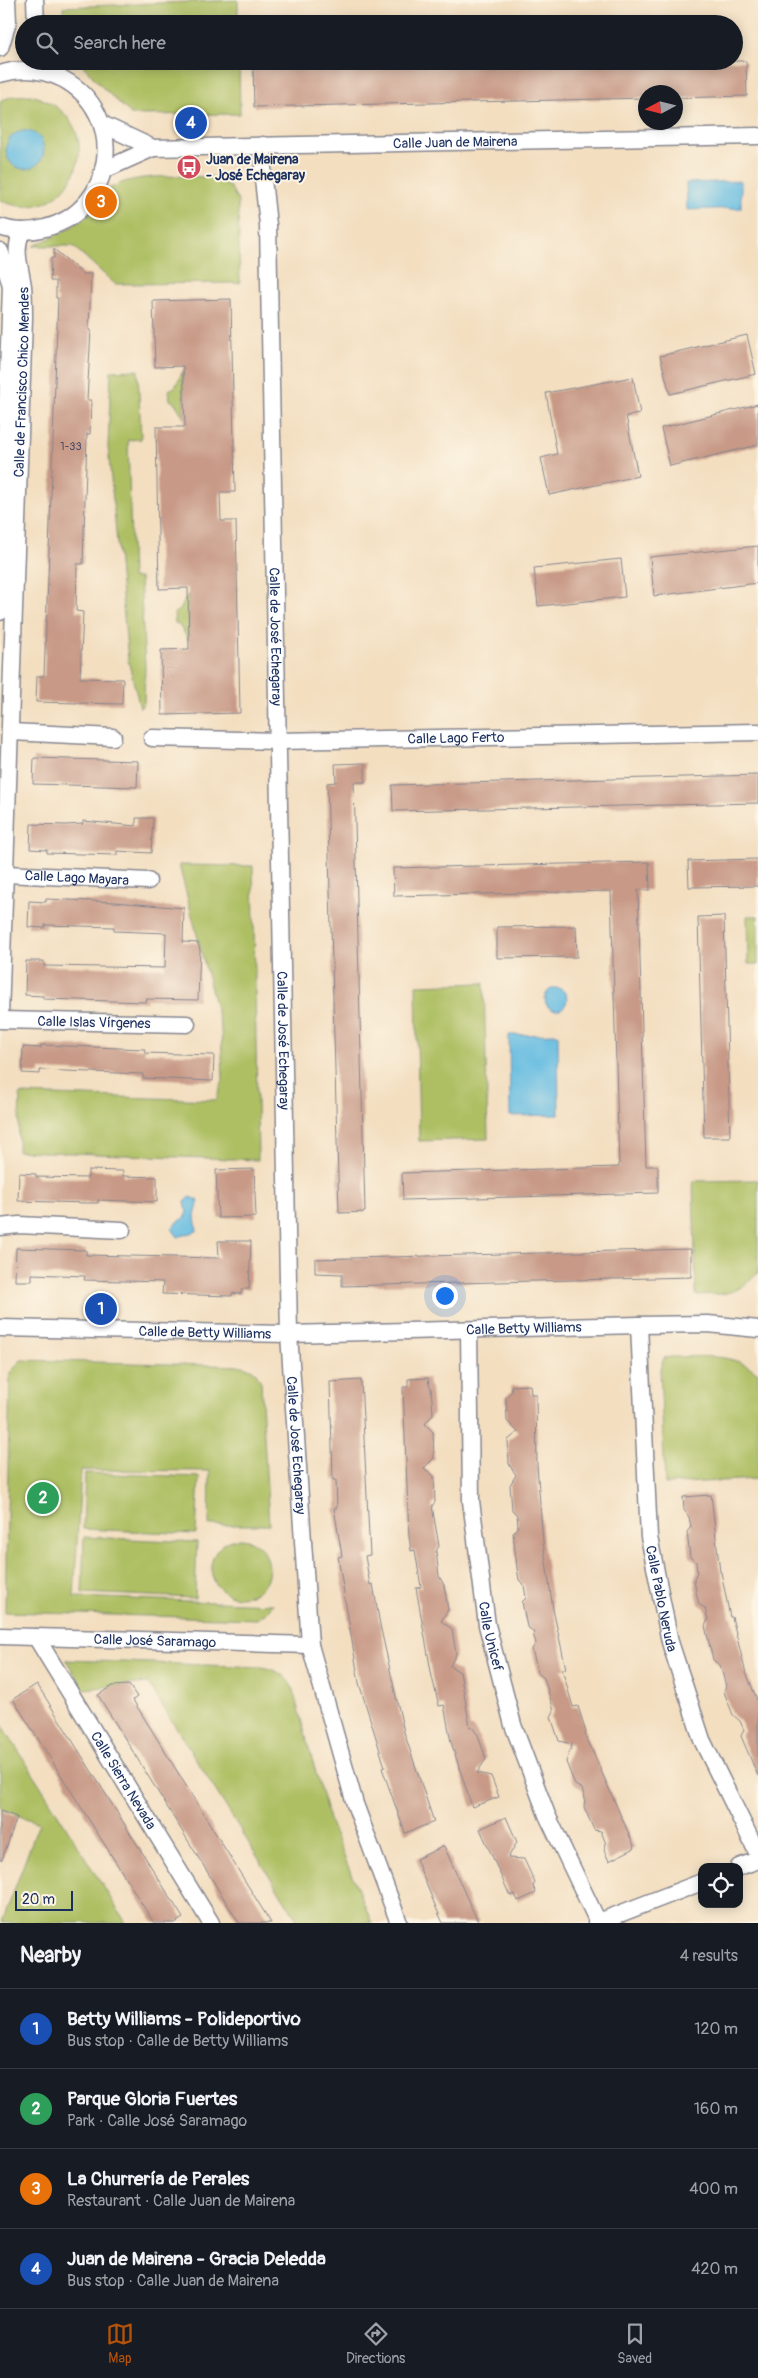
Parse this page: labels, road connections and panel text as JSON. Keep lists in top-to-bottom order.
{
  "streets": {
    "street": [
      "Calle Juan de Mairena",
      "Calle de Francisco Chico Mendes",
      "Calle de José Echegaray",
      "Calle Lago Ferto",
      "Calle Lago Mayara",
      "Calle Islas Vírgenes",
      "Calle Betty Williams",
      "Calle de Betty Williams",
      "Calle Pablo Neruda",
      "Calle Unicef",
      "Calle José Saramago",
      "Calle Sierra Nevada"
    ]
  },
  "crossings": [
    ["Calle Juan de Mairena", "Calle de José Echegaray"],
    ["Calle de Francisco Chico Mendes", "Calle Lago Mayara"],
    ["Calle de Francisco Chico Mendes", "Calle Islas Vírgenes"],
    ["Calle de José Echegaray", "Calle Lago Ferto"],
    ["Calle de José Echegaray", "Calle Betty Williams"],
    ["Calle de José Echegaray", "Calle de Betty Williams"],
    ["Calle de José Echegaray", "Calle José Saramago"],
    ["Calle Betty Williams", "Calle de Betty Williams"],
    ["Calle Betty Williams", "Calle Pablo Neruda"],
    ["Calle Betty Williams", "Calle Unicef"],
    ["Calle José Saramago", "Calle Sierra Nevada"]
  ],
  "places": {
    "bus stop": ["Juan de Mairena - José Echegaray"]
  },
  "house_numbers": ["1-33"],
  "scale_bar": "20 m",
  "north": "left",
  "page": {
    "search": "Search here",
    "pins": [
      "4",
      "3",
      "1",
      "2"
    ],
    "scale": "20 m",
    "heading": ["Nearby", "4 results"],
    "list": [
      {
        "mark": "1",
        "name": "Betty Williams - Polideportivo",
        "note": "Bus stop · Calle de Betty Williams",
        "value": "120 m"
      },
      {
        "mark": "2",
        "name": "Parque Gloria Fuertes",
        "note": "Park · Calle José Saramago",
        "value": "160 m"
      },
      {
        "mark": "3",
        "name": "La Churrería de Perales",
        "note": "Restaurant · Calle Juan de Mairena",
        "value": "400 m"
      },
      {
        "mark": "4",
        "name": "Juan de Mairena - Gracia Deledda",
        "note": "Bus stop · Calle Juan de Mairena",
        "value": "420 m"
      }
    ],
    "nav": ["Map", "Directions", "Saved"]
  }
}
